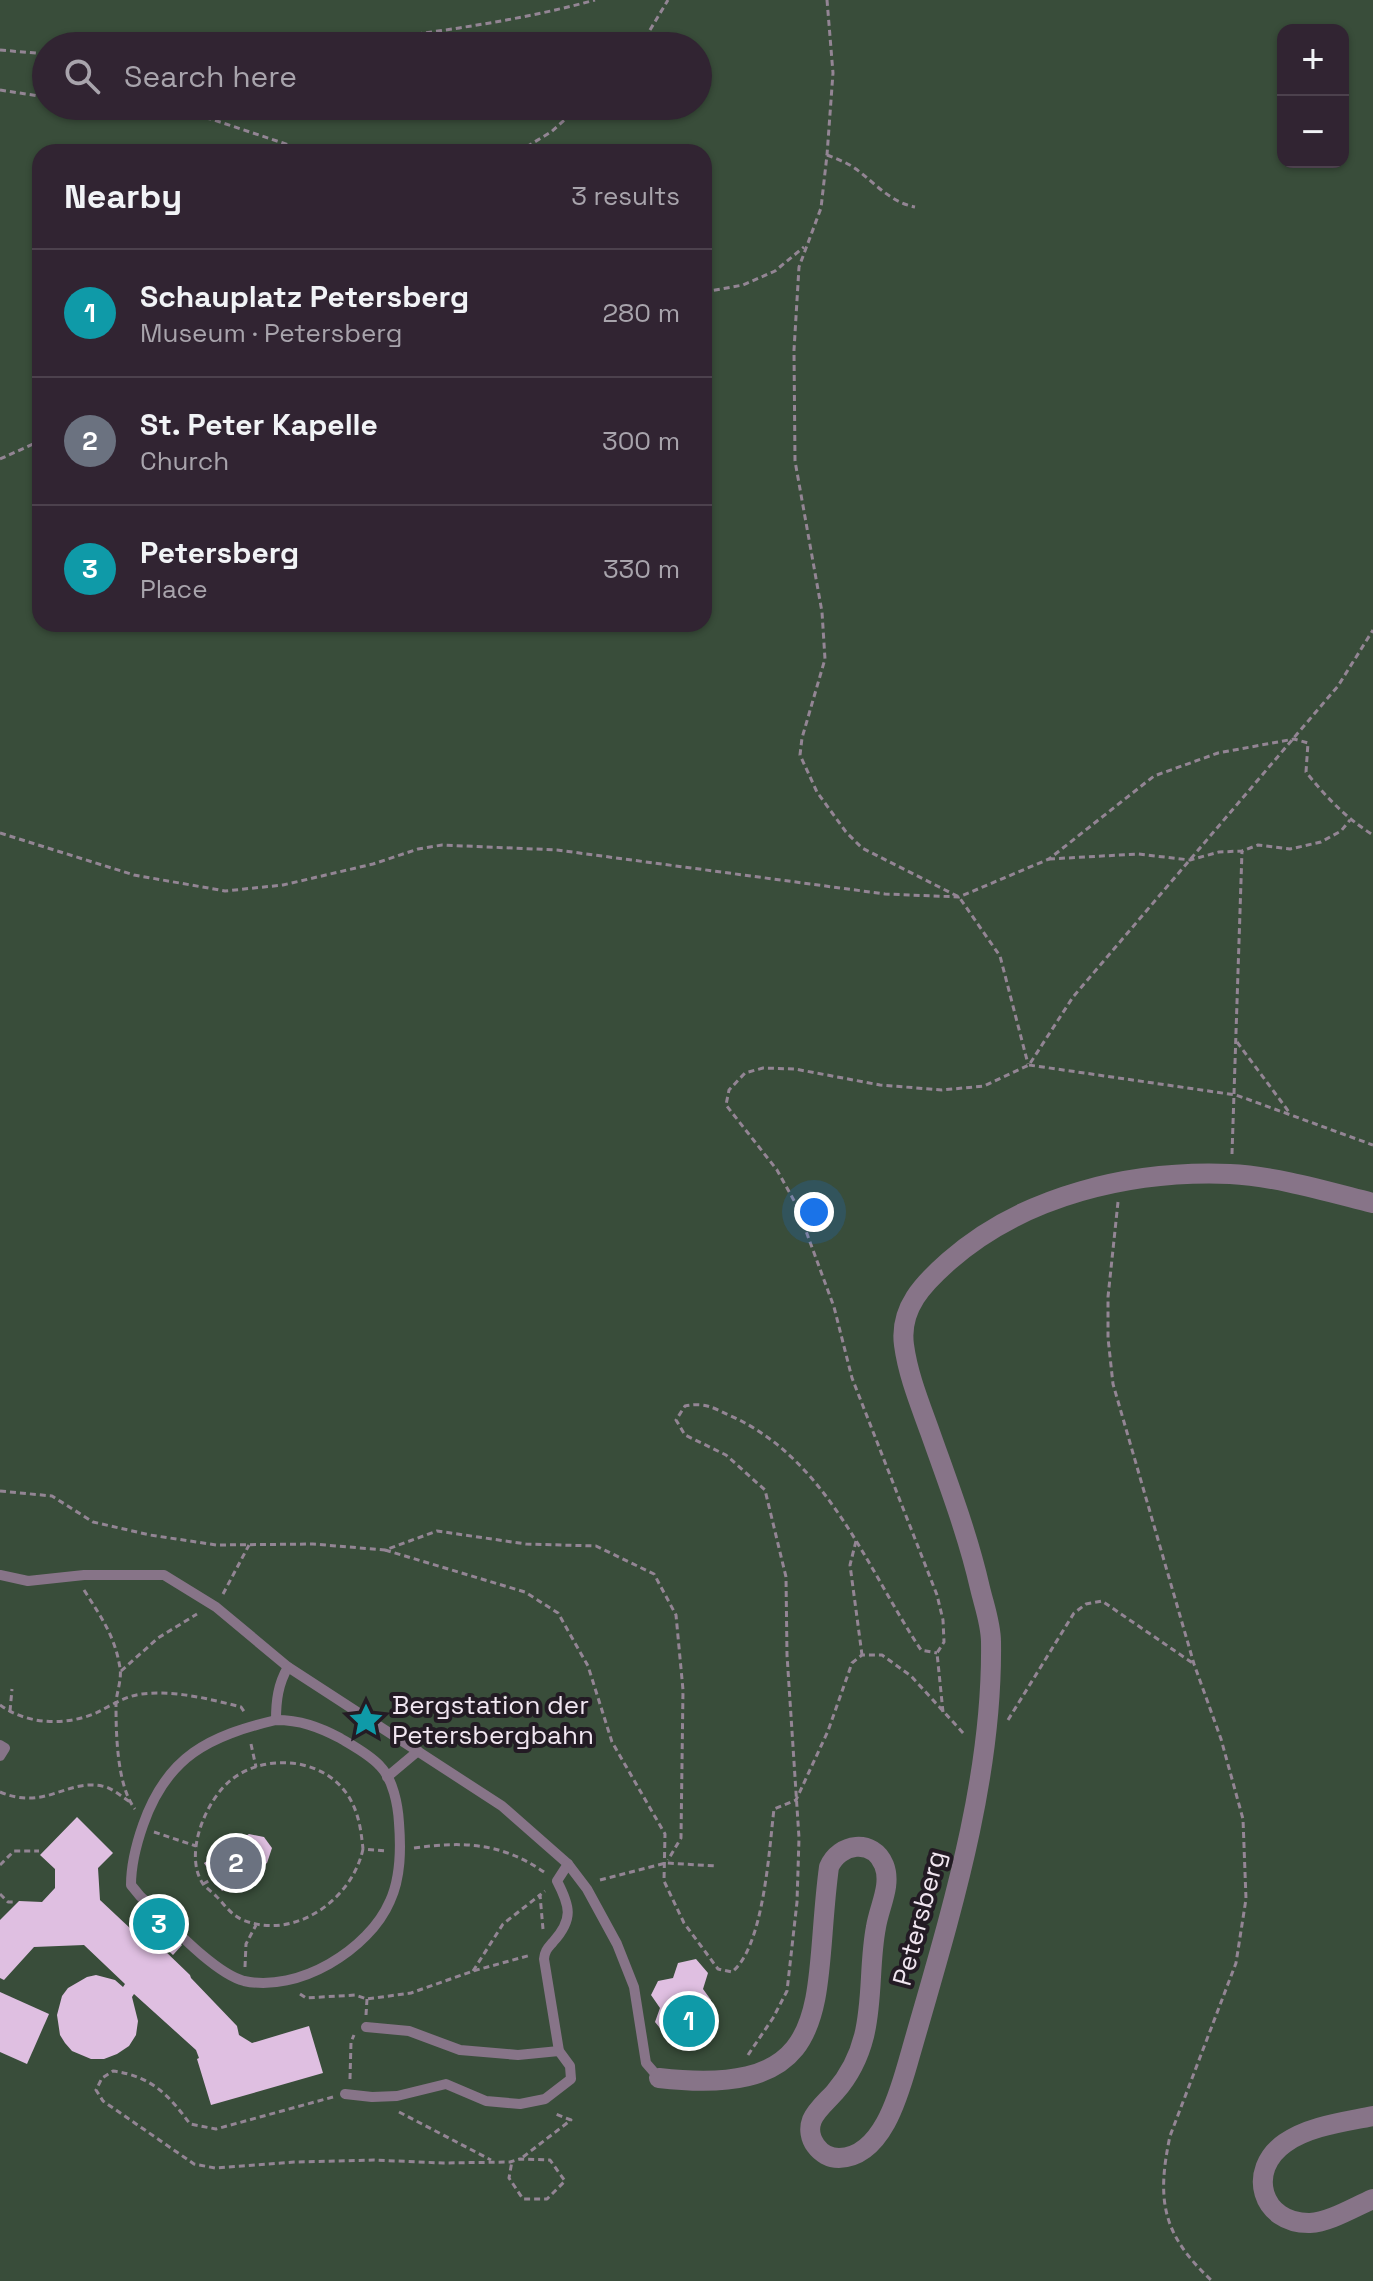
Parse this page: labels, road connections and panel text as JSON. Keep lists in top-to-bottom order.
{
  "streets": {
    "street": ["Petersberg"]
  },
  "places": {
    "place": ["Bergstation der Petersbergbahn"]
  },
  "page": {
    "map_buttons": ["+", "−"],
    "search": "Search here",
    "heading": ["Nearby", "3 results"],
    "list": [
      {
        "mark": "1",
        "name": "Schauplatz Petersberg",
        "note": "Museum · Petersberg",
        "value": "280 m"
      },
      {
        "mark": "2",
        "name": "St. Peter Kapelle",
        "note": "Church",
        "value": "300 m"
      },
      {
        "mark": "3",
        "name": "Petersberg",
        "note": "Place",
        "value": "330 m"
      }
    ],
    "pins": ["2", "3", "1"]
  }
}
